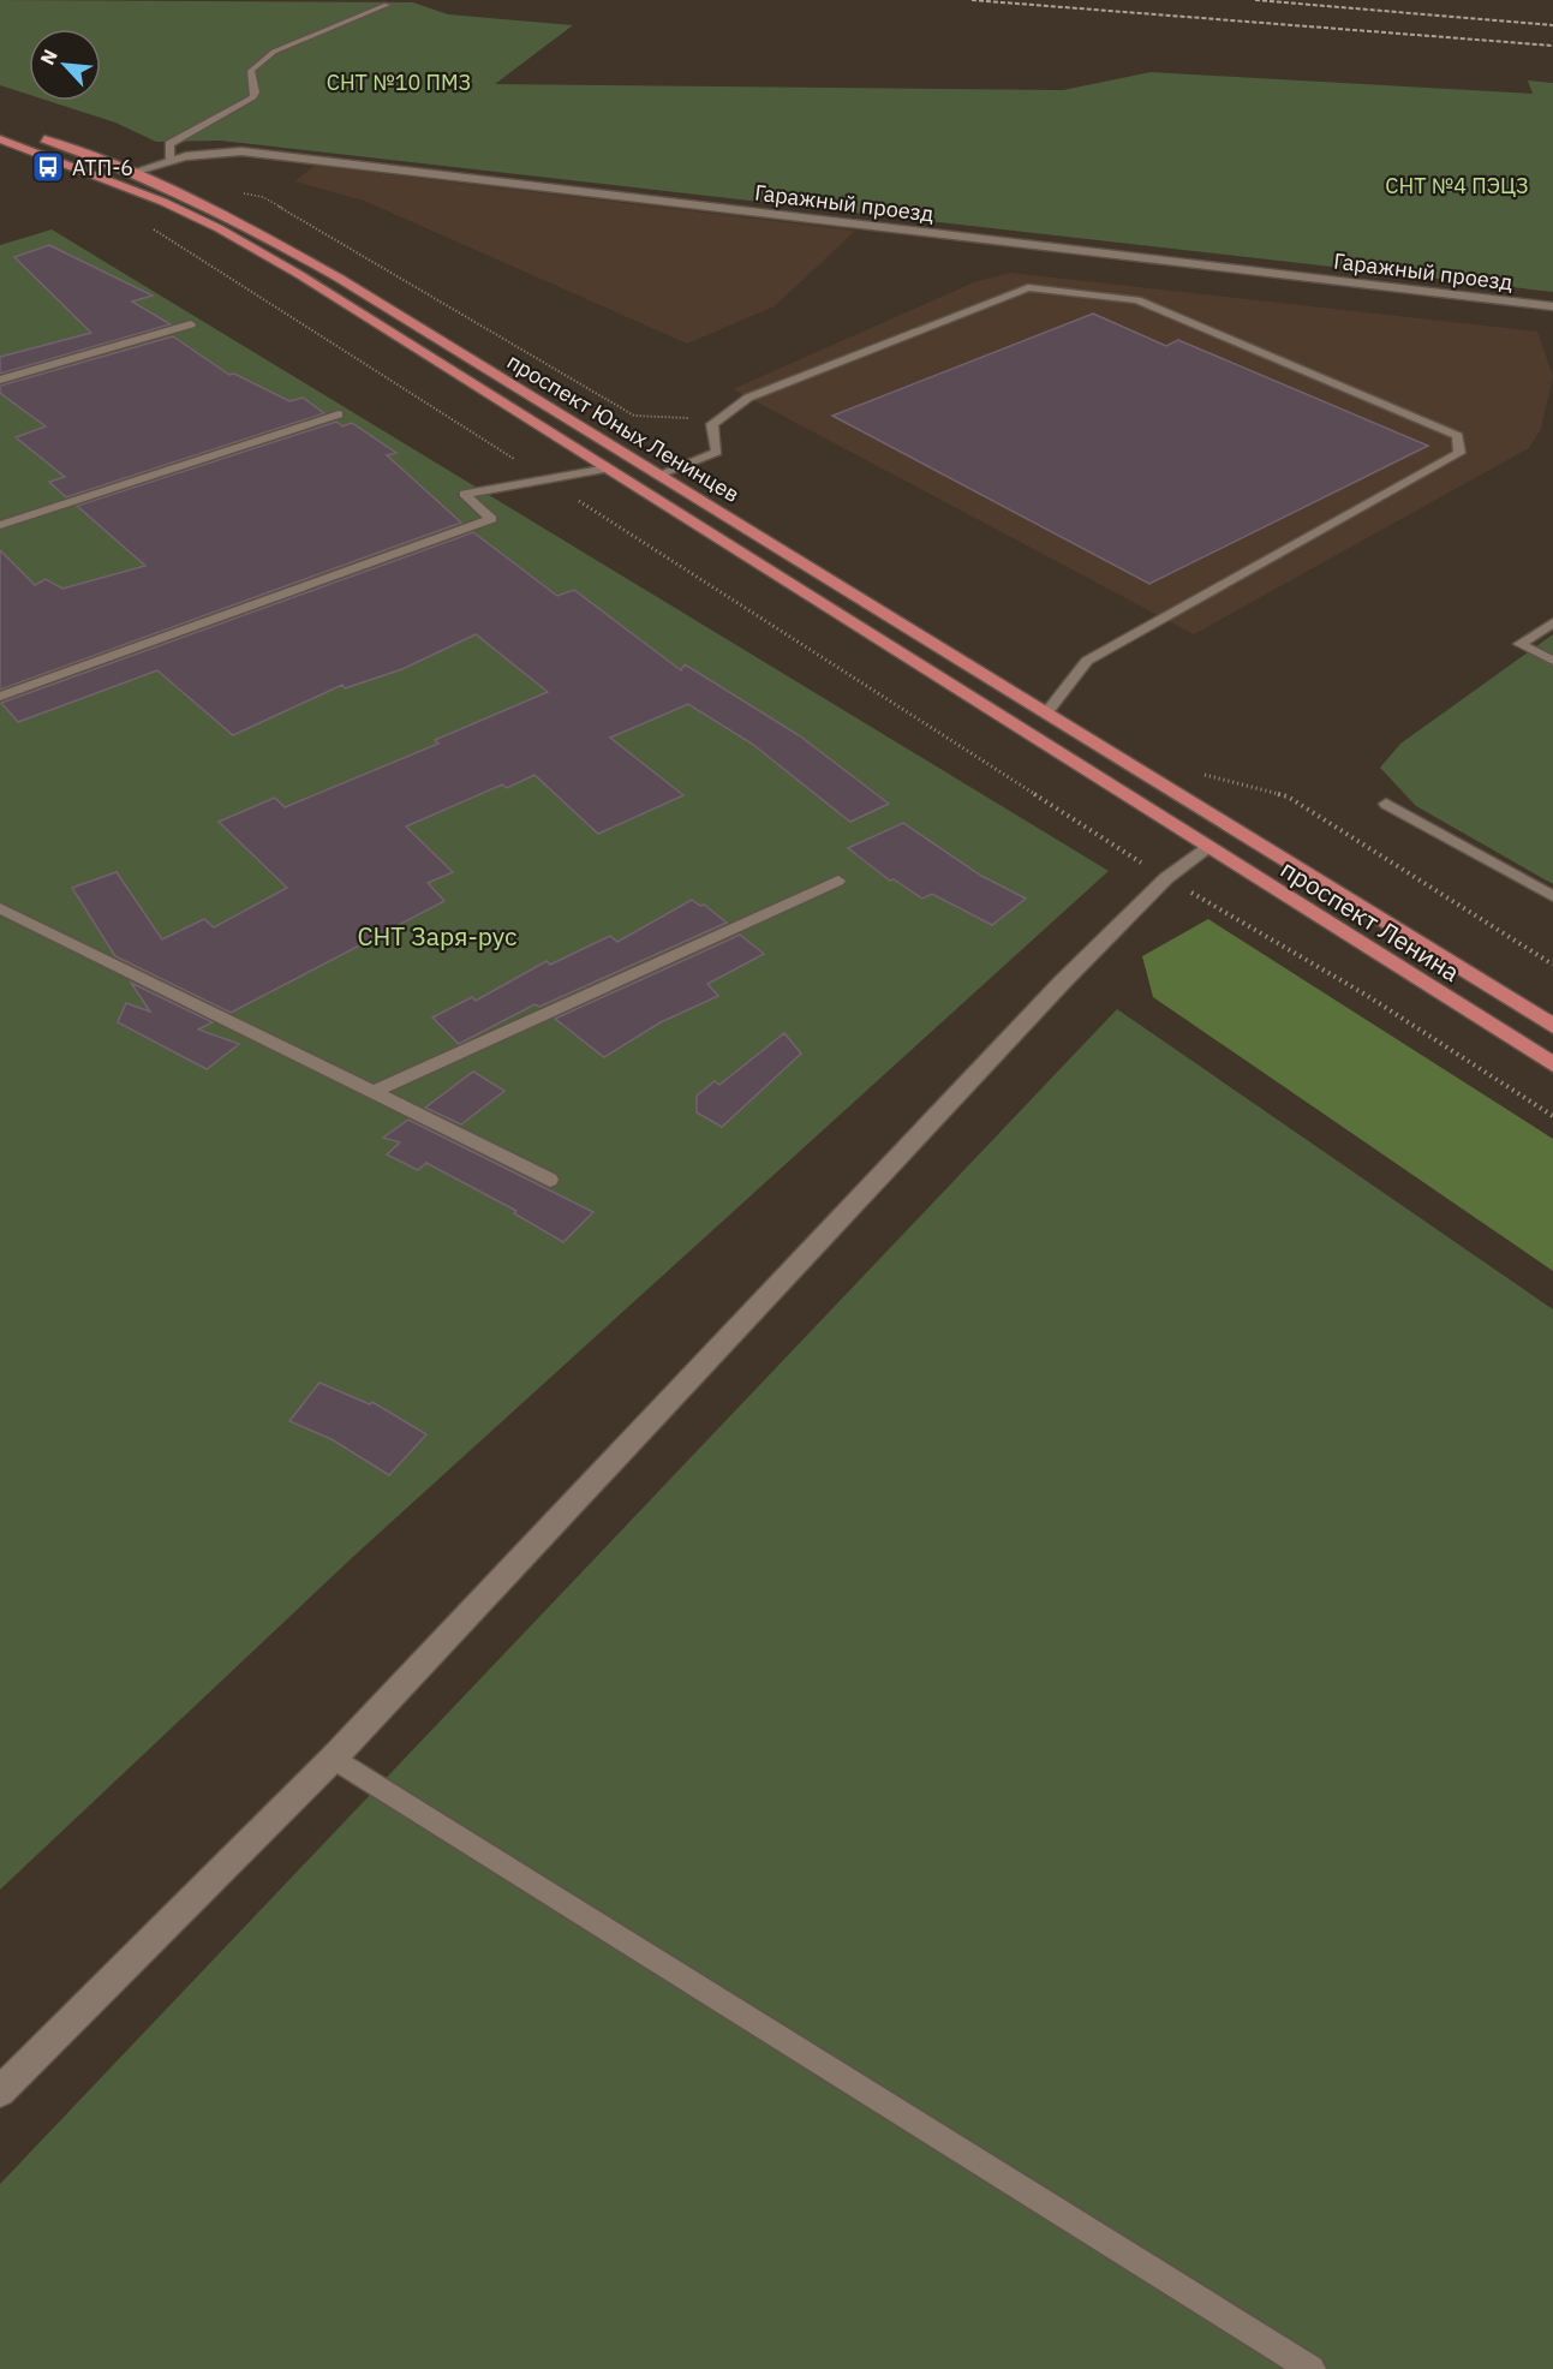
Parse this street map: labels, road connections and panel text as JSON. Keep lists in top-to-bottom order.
{
  "streets": {
    "main road": ["проспект Юных Ленинцев", "проспект Ленина"],
    "street": ["Гаражный проезд"]
  },
  "crossings": [
    ["Гаражный проезд", "проспект Юных Ленинцев"],
    ["проспект Юных Ленинцев", "проспект Ленина"]
  ],
  "parks": ["СНТ №10 ПМЗ", "СНТ №4 ПЭЦЗ", "СНТ Заря-рус"],
  "places": {
    "bus stop": ["АТП-6"]
  },
  "north": "top left"
}
